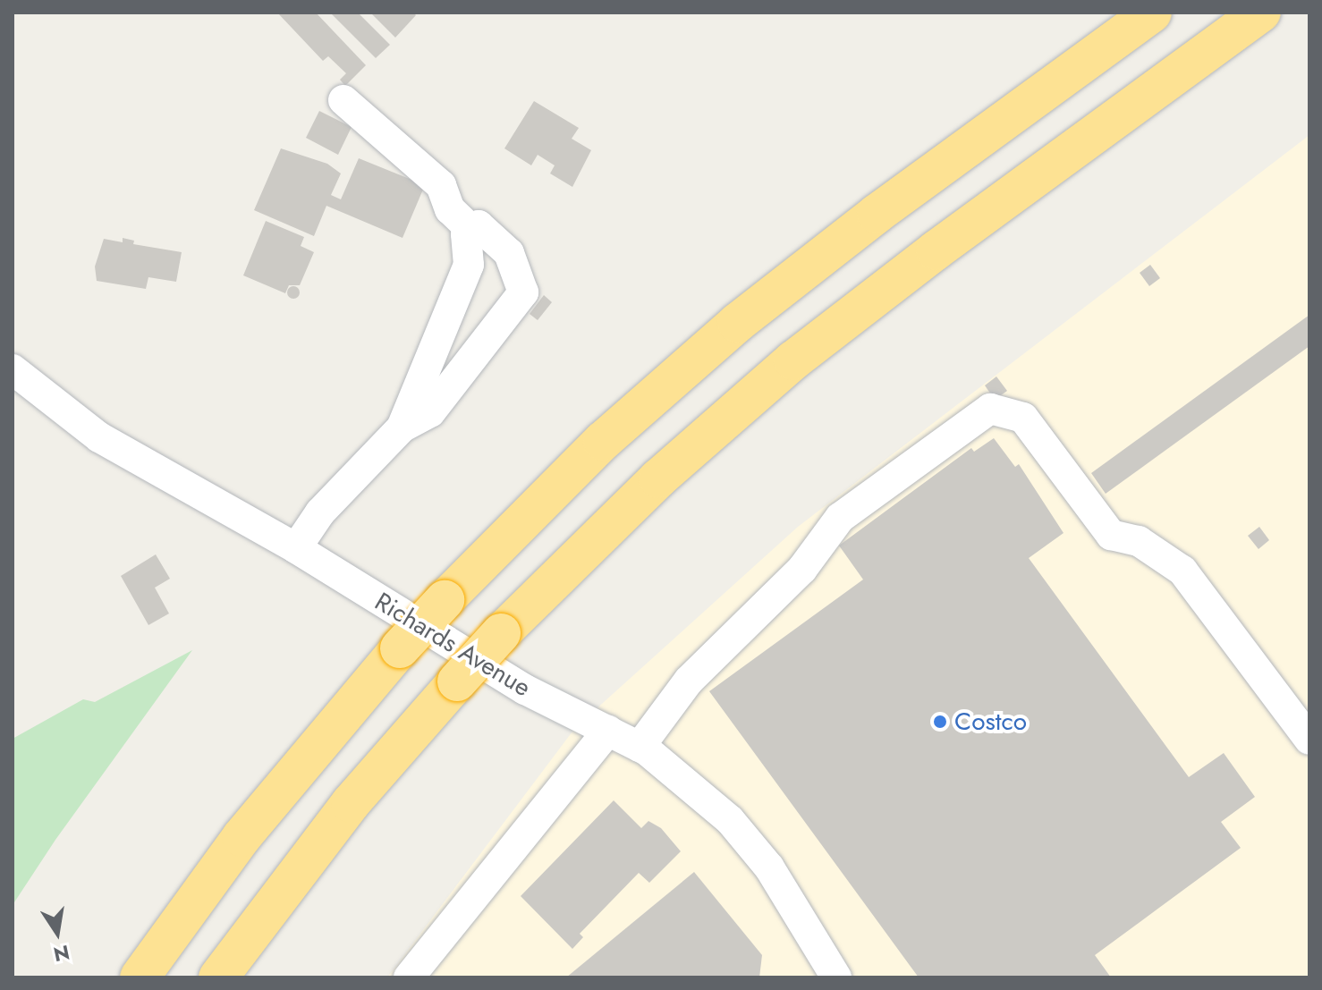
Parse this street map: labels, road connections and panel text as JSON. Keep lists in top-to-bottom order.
{
  "streets": {
    "street": ["Richards Avenue"]
  },
  "places": ["Costco"],
  "north": "bottom"
}
